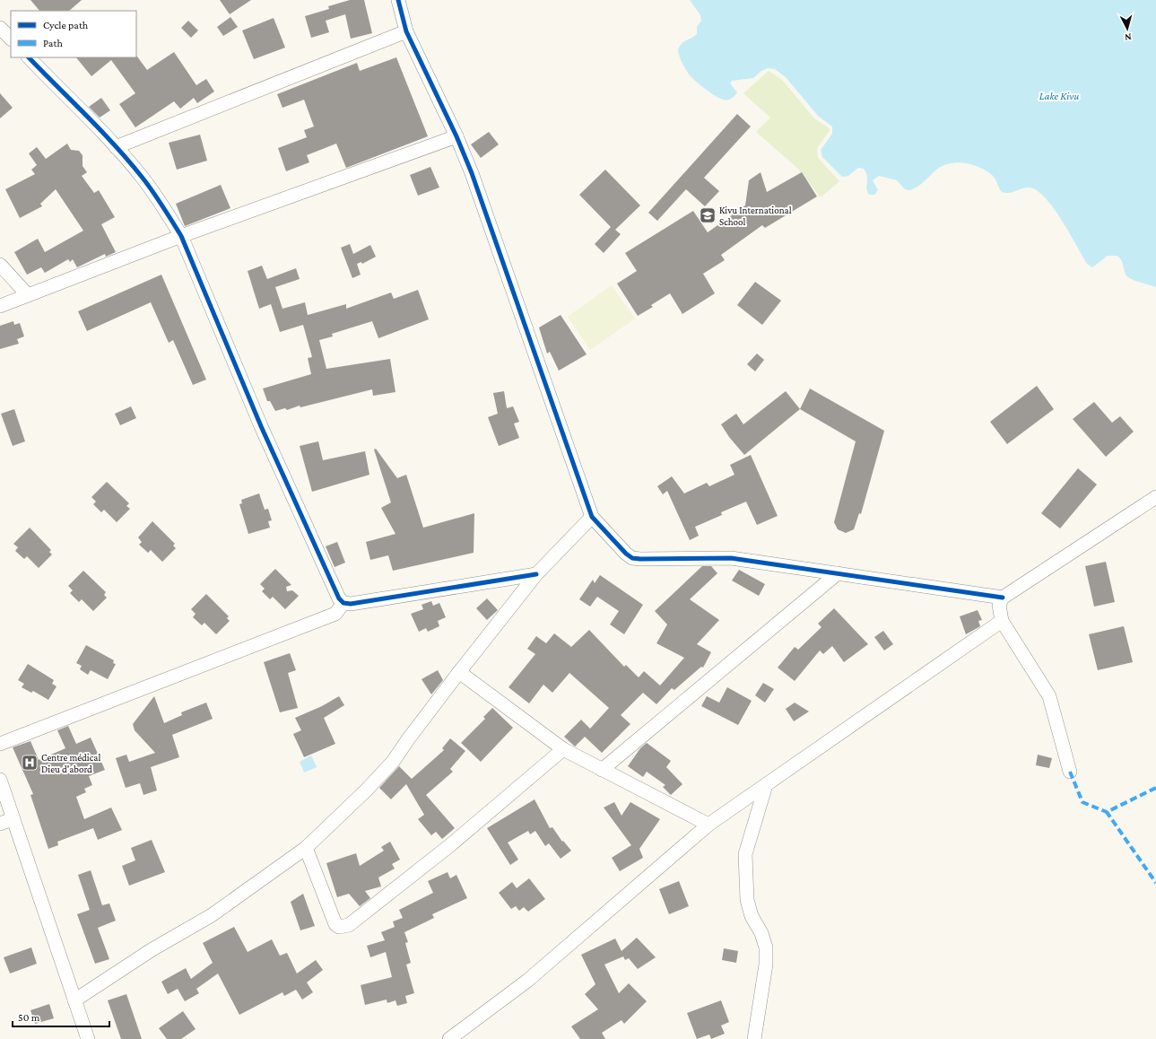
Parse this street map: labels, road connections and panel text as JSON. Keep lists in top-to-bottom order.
{
  "water": ["Lake Kivu"],
  "places": {
    "school or university": ["Kivu International School"],
    "hospital": ["Centre médical Dieu d'abord"]
  },
  "legend": ["Cycle path", "Path"],
  "scale_bar": "50 m",
  "north": "bottom"
}
